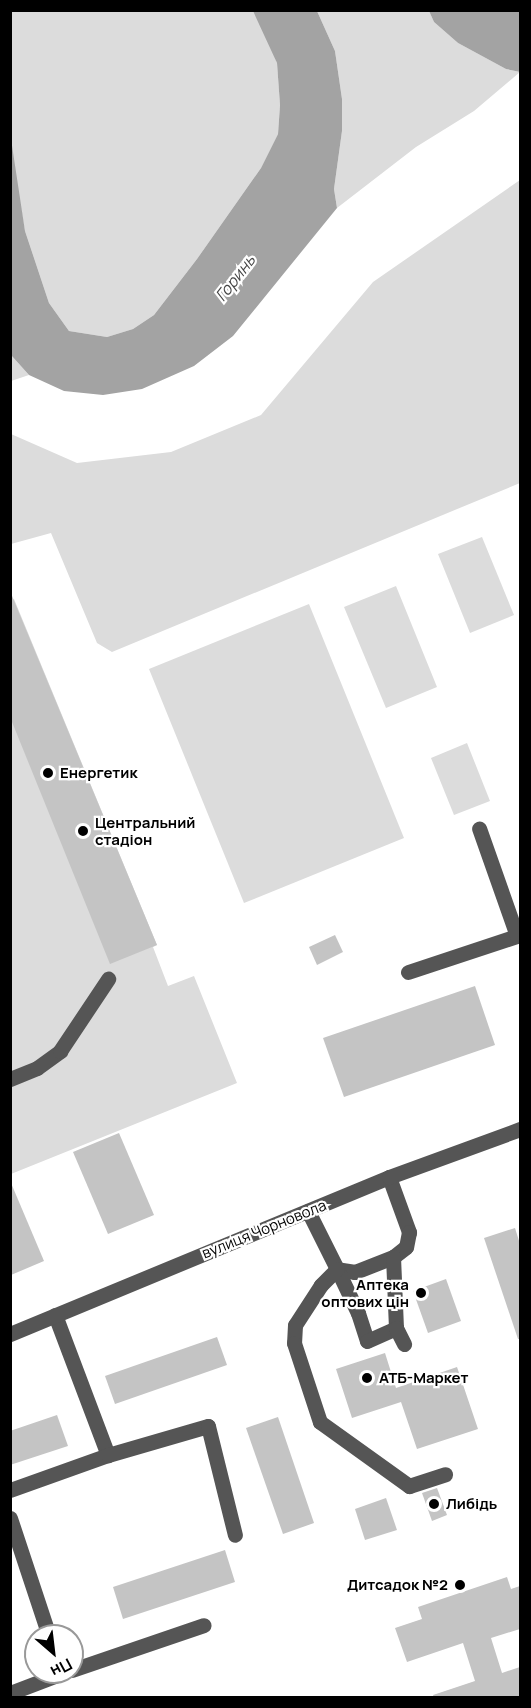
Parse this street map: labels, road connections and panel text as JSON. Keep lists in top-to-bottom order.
{
  "streets": {
    "street": ["вулиця Чорновола"]
  },
  "water": ["Горинь"],
  "places": [
    "Енергетик",
    "Центральний стадіон",
    "Аптека оптових цін",
    "АТБ-Маркет",
    "Либідь",
    "Дитсадок №2"
  ],
  "north": "bottom right"
}
